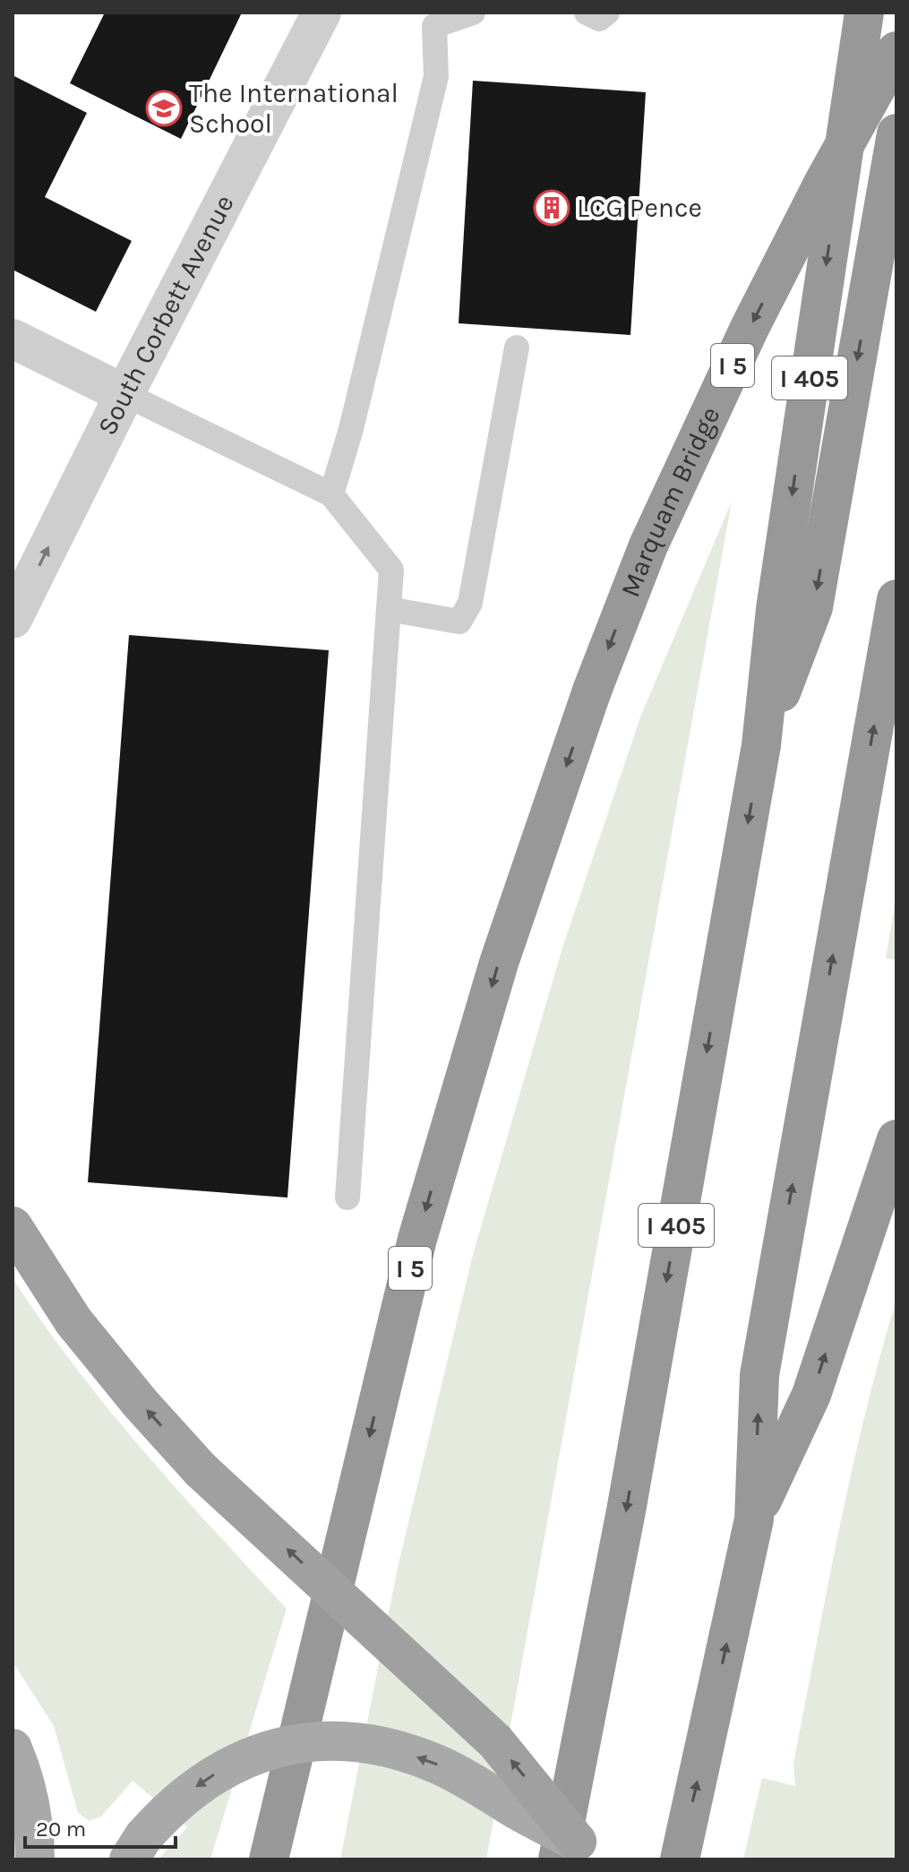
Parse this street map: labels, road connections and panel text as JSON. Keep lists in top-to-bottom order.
{
  "streets": {
    "highway": ["I 5", "I 405", "Marquam Bridge"],
    "street": ["South Corbett Avenue"]
  },
  "one_way": ["South Corbett Avenue"],
  "places": {
    "school or university": ["The International School"],
    "building": ["LCG Pence"]
  },
  "scale_bar": "20 m"
}
